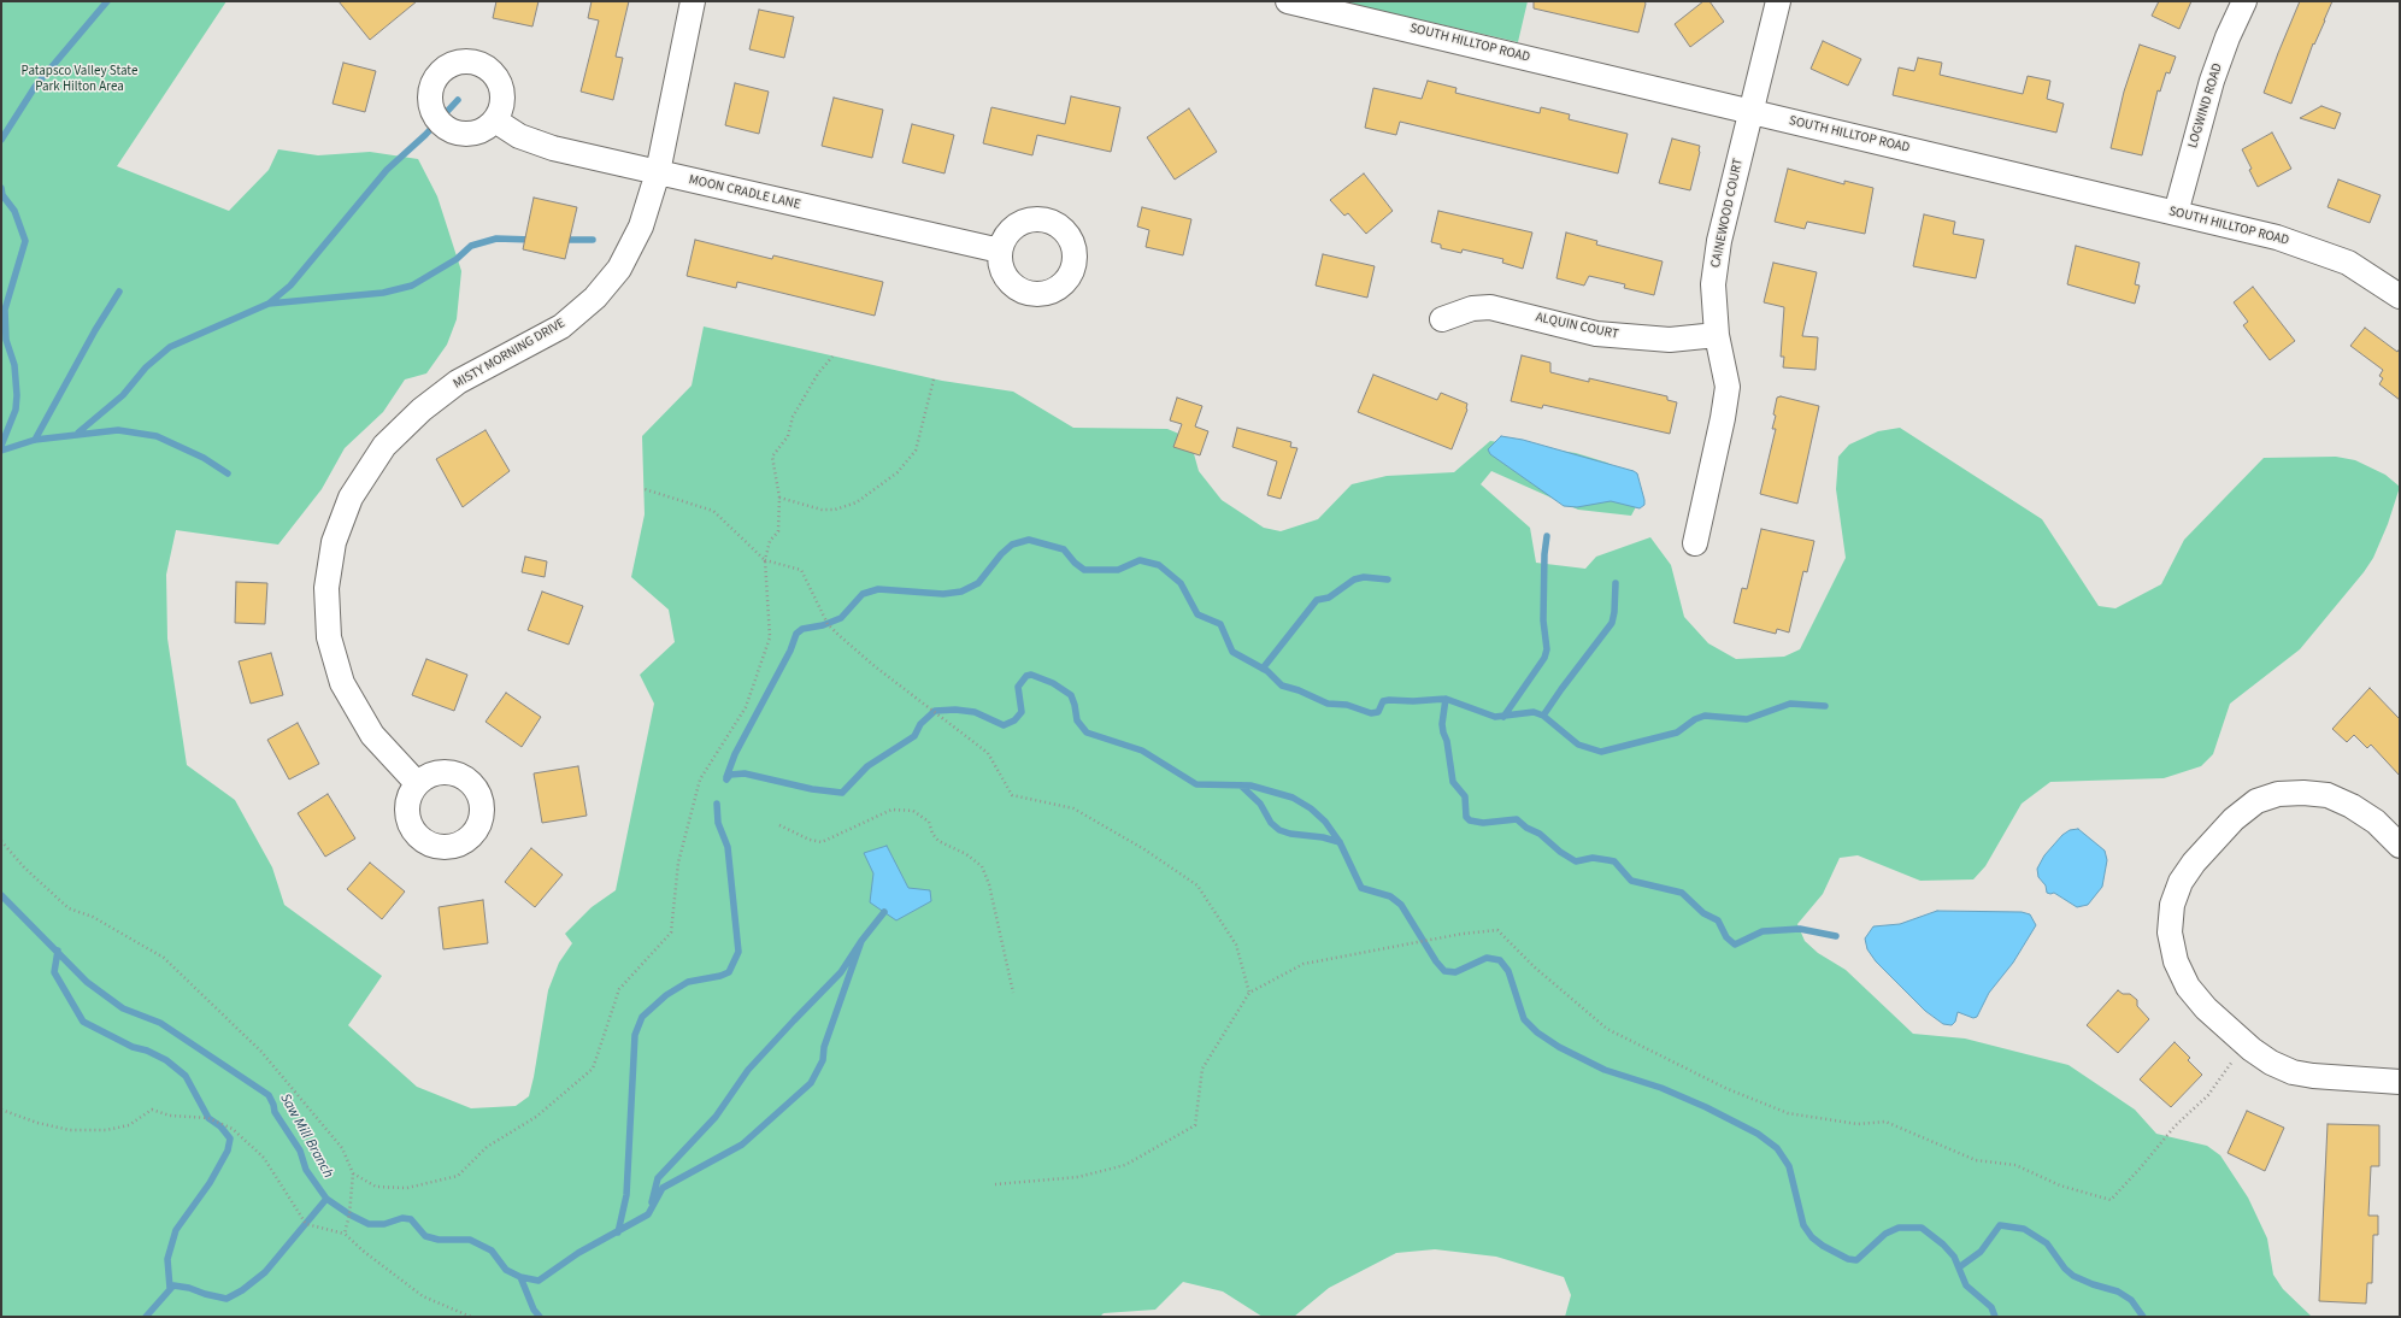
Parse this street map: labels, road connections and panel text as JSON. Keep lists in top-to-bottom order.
{
  "streets": {
    "street": [
      "SOUTH HILLTOP ROAD",
      "LOGWIND ROAD",
      "MOON CRADLE LANE",
      "CAINEWOOD COURT",
      "ALQUIN COURT",
      "MISTY MORNING DRIVE"
    ]
  },
  "crossings": [
    ["SOUTH HILLTOP ROAD", "LOGWIND ROAD"],
    ["SOUTH HILLTOP ROAD", "CAINEWOOD COURT"],
    ["MOON CRADLE LANE", "MISTY MORNING DRIVE"],
    ["CAINEWOOD COURT", "ALQUIN COURT"]
  ],
  "water": ["Saw Mill Branch"],
  "parks": ["Patapsco Valley State Park Hilton Area"]
}
